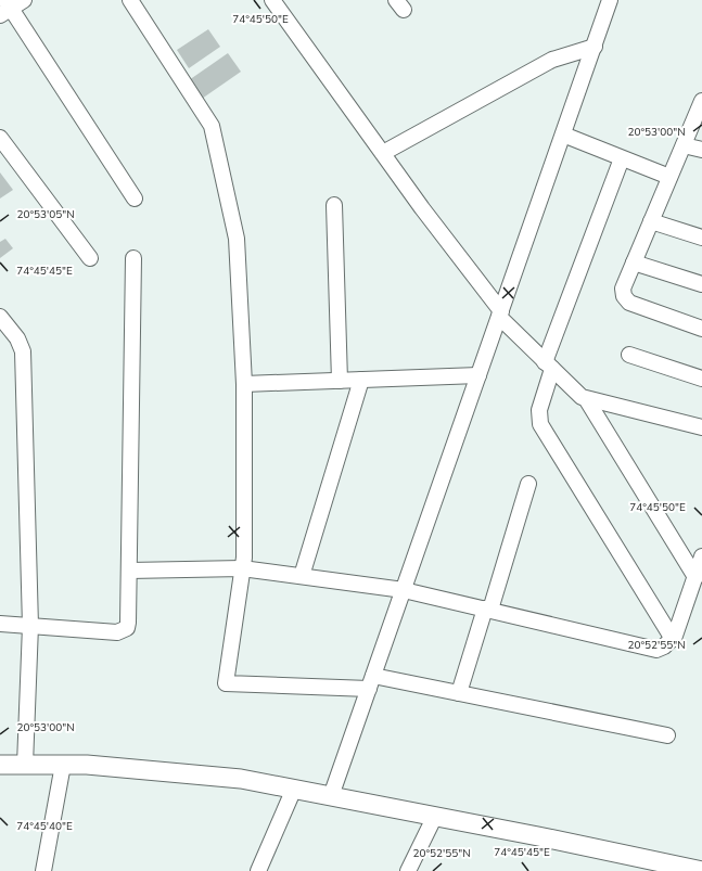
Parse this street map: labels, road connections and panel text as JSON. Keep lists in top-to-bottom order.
{
  "coordinates": [
    "74°45'50\"E",
    "20°53'00\"N",
    "20°53'05\"N",
    "74°45'45\"E",
    "20°52'55\"N",
    "74°45'40\"E"
  ]
}
